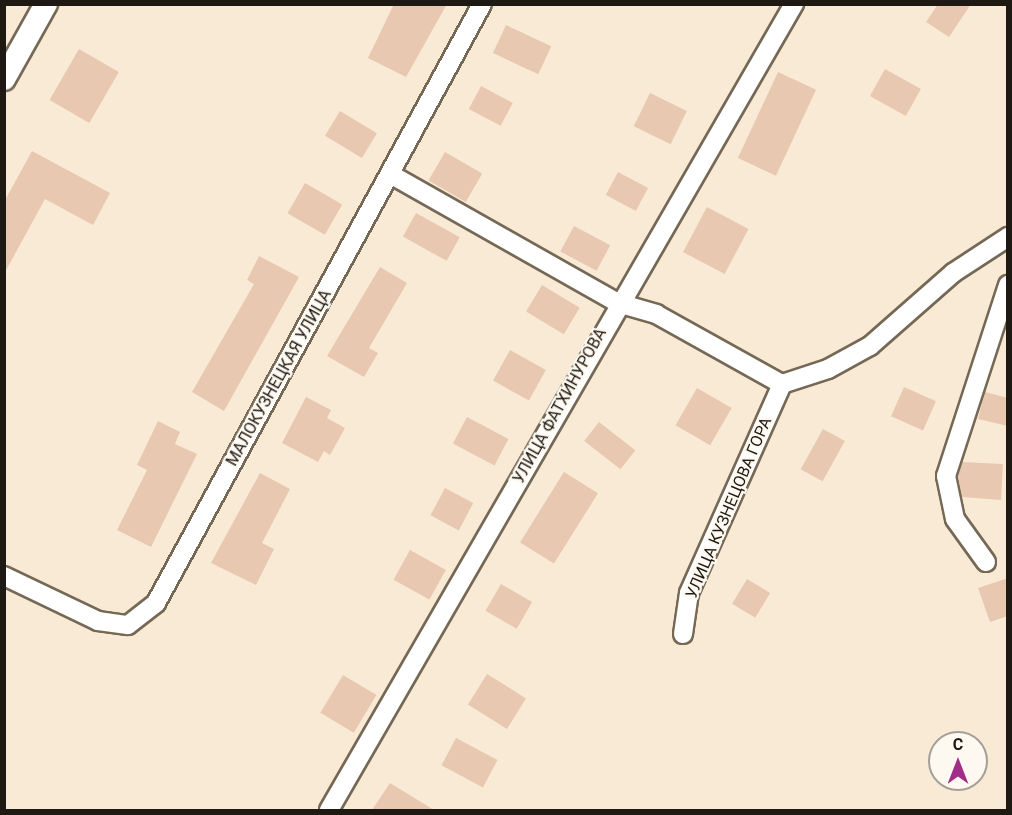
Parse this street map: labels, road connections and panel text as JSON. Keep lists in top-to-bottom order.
{
  "streets": {
    "street": ["МАЛОКУЗНЕЦКАЯ УЛИЦА", "УЛИЦА ФАТХИНУРОВА", "УЛИЦА КУЗНЕЦОВА ГОРА"]
  },
  "north": "top"
}
